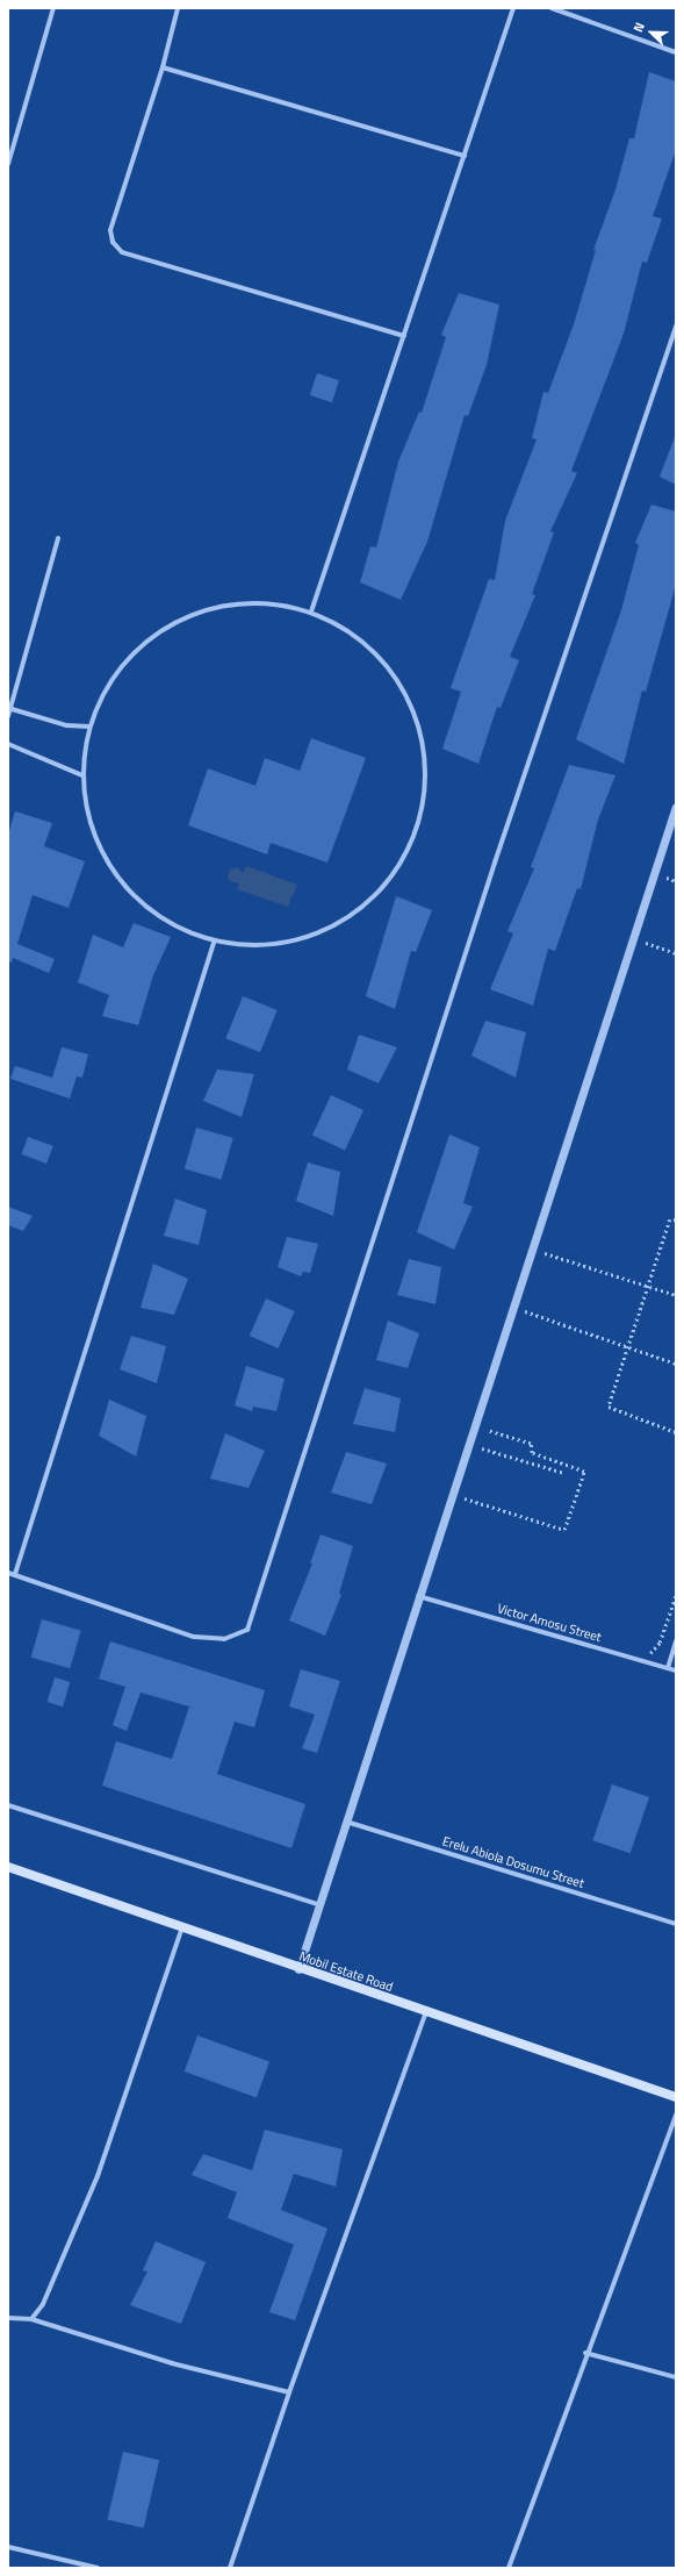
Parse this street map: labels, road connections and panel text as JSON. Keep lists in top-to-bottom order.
{
  "streets": {
    "main road": ["Mobil Estate Road"],
    "street": ["Victor Amosu Street", "Erelu Abiola Dosumu Street"]
  },
  "north": "top left"
}
